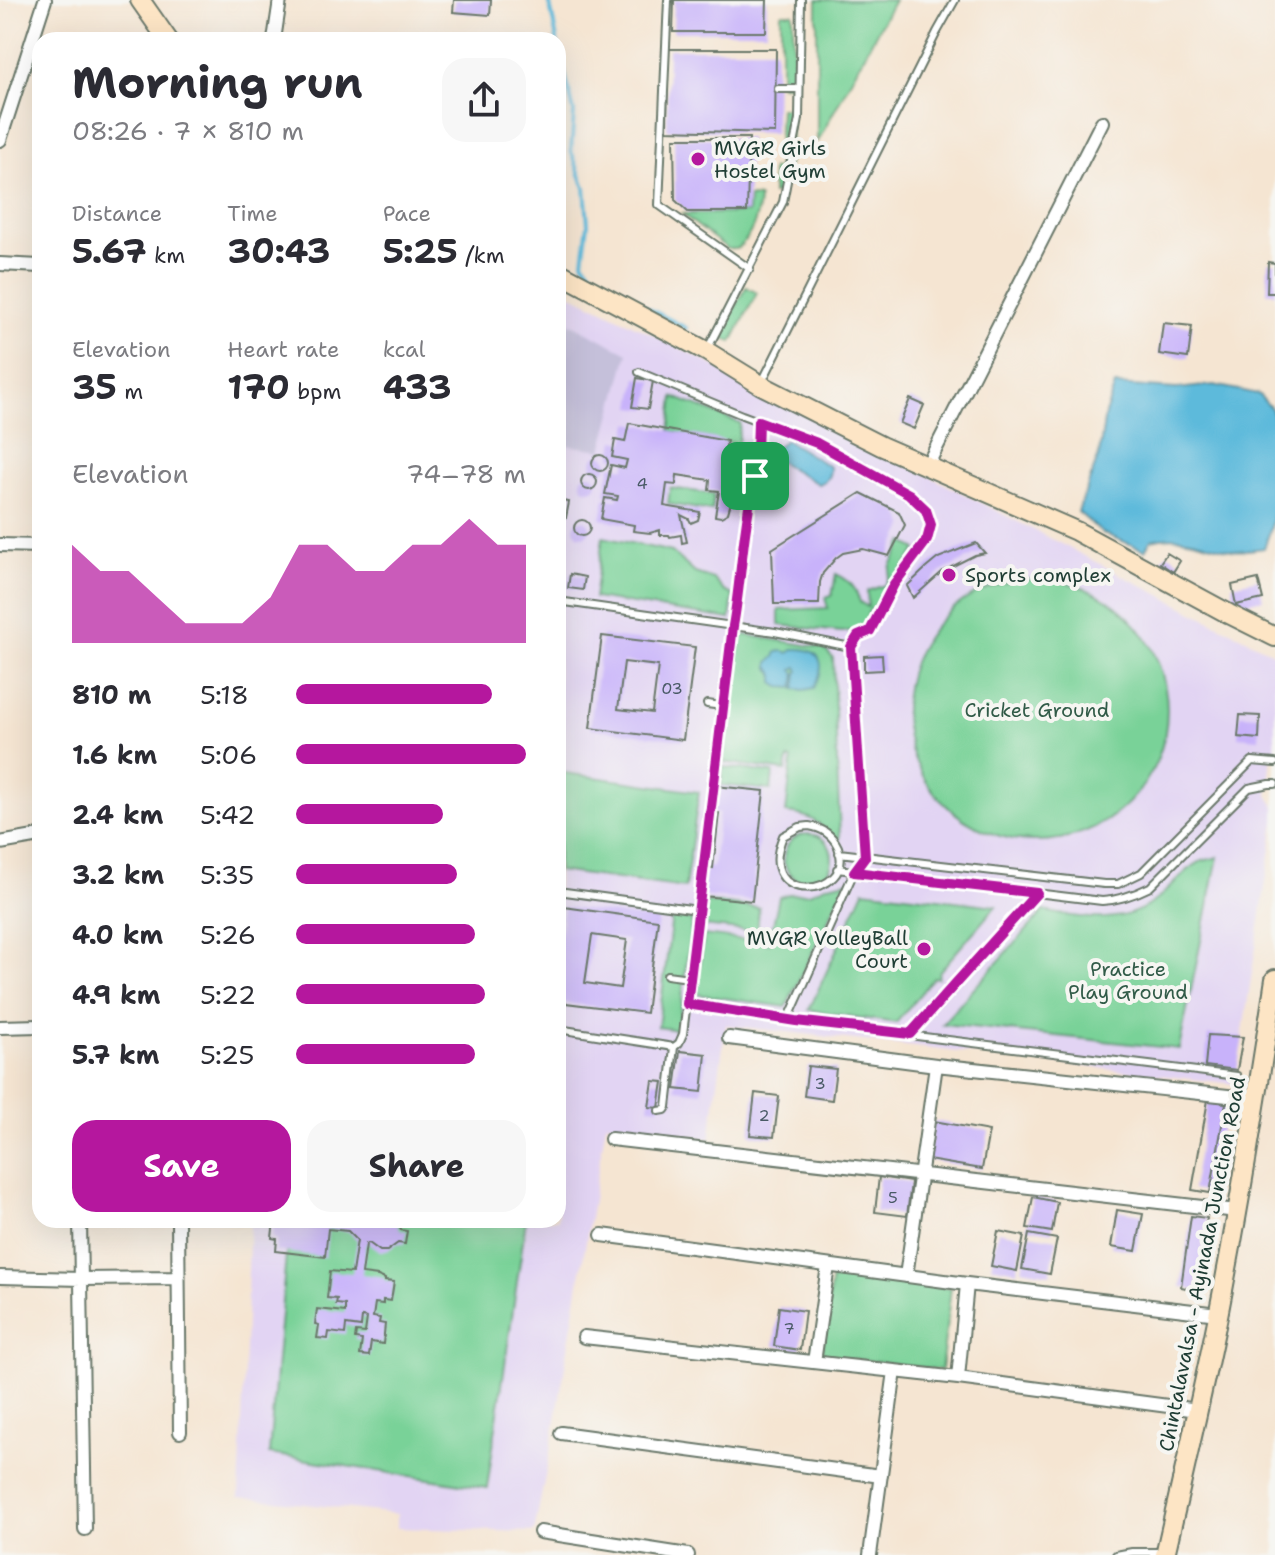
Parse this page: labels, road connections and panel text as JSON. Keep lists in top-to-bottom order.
{
  "streets": {
    "street": ["Chintalavalsa - Ayinada Junction Road"]
  },
  "parks": ["Cricket Ground", "Practice Play Ground"],
  "places": ["MVGR Girls Hostel Gym", "Sports complex", "MVGR VolleyBall Court"],
  "house_numbers": [
    "4",
    "03",
    "3",
    "2",
    "5",
    "7"
  ],
  "page": {
    "heading": ["Morning run", "08:26 · 7 × 810 m"],
    "stats": [
      ["Distance", "5.67 km"],
      ["Time", "30:43"],
      ["Pace", "5:25 /km"],
      ["Elevation", "35 m"],
      ["Heart rate", "170 bpm"],
      ["kcal", "433"]
    ],
    "chart": ["Elevation", "74–78 m"],
    "list": [
      {
        "name": "810 m",
        "note": "5:18"
      },
      {
        "name": "1.6 km",
        "note": "5:06"
      },
      {
        "name": "2.4 km",
        "note": "5:42"
      },
      {
        "name": "3.2 km",
        "note": "5:35"
      },
      {
        "name": "4.0 km",
        "note": "5:26"
      },
      {
        "name": "4.9 km",
        "note": "5:22"
      },
      {
        "name": "5.7 km",
        "note": "5:25"
      }
    ],
    "buttons": ["Save", "Share"]
  }
}
